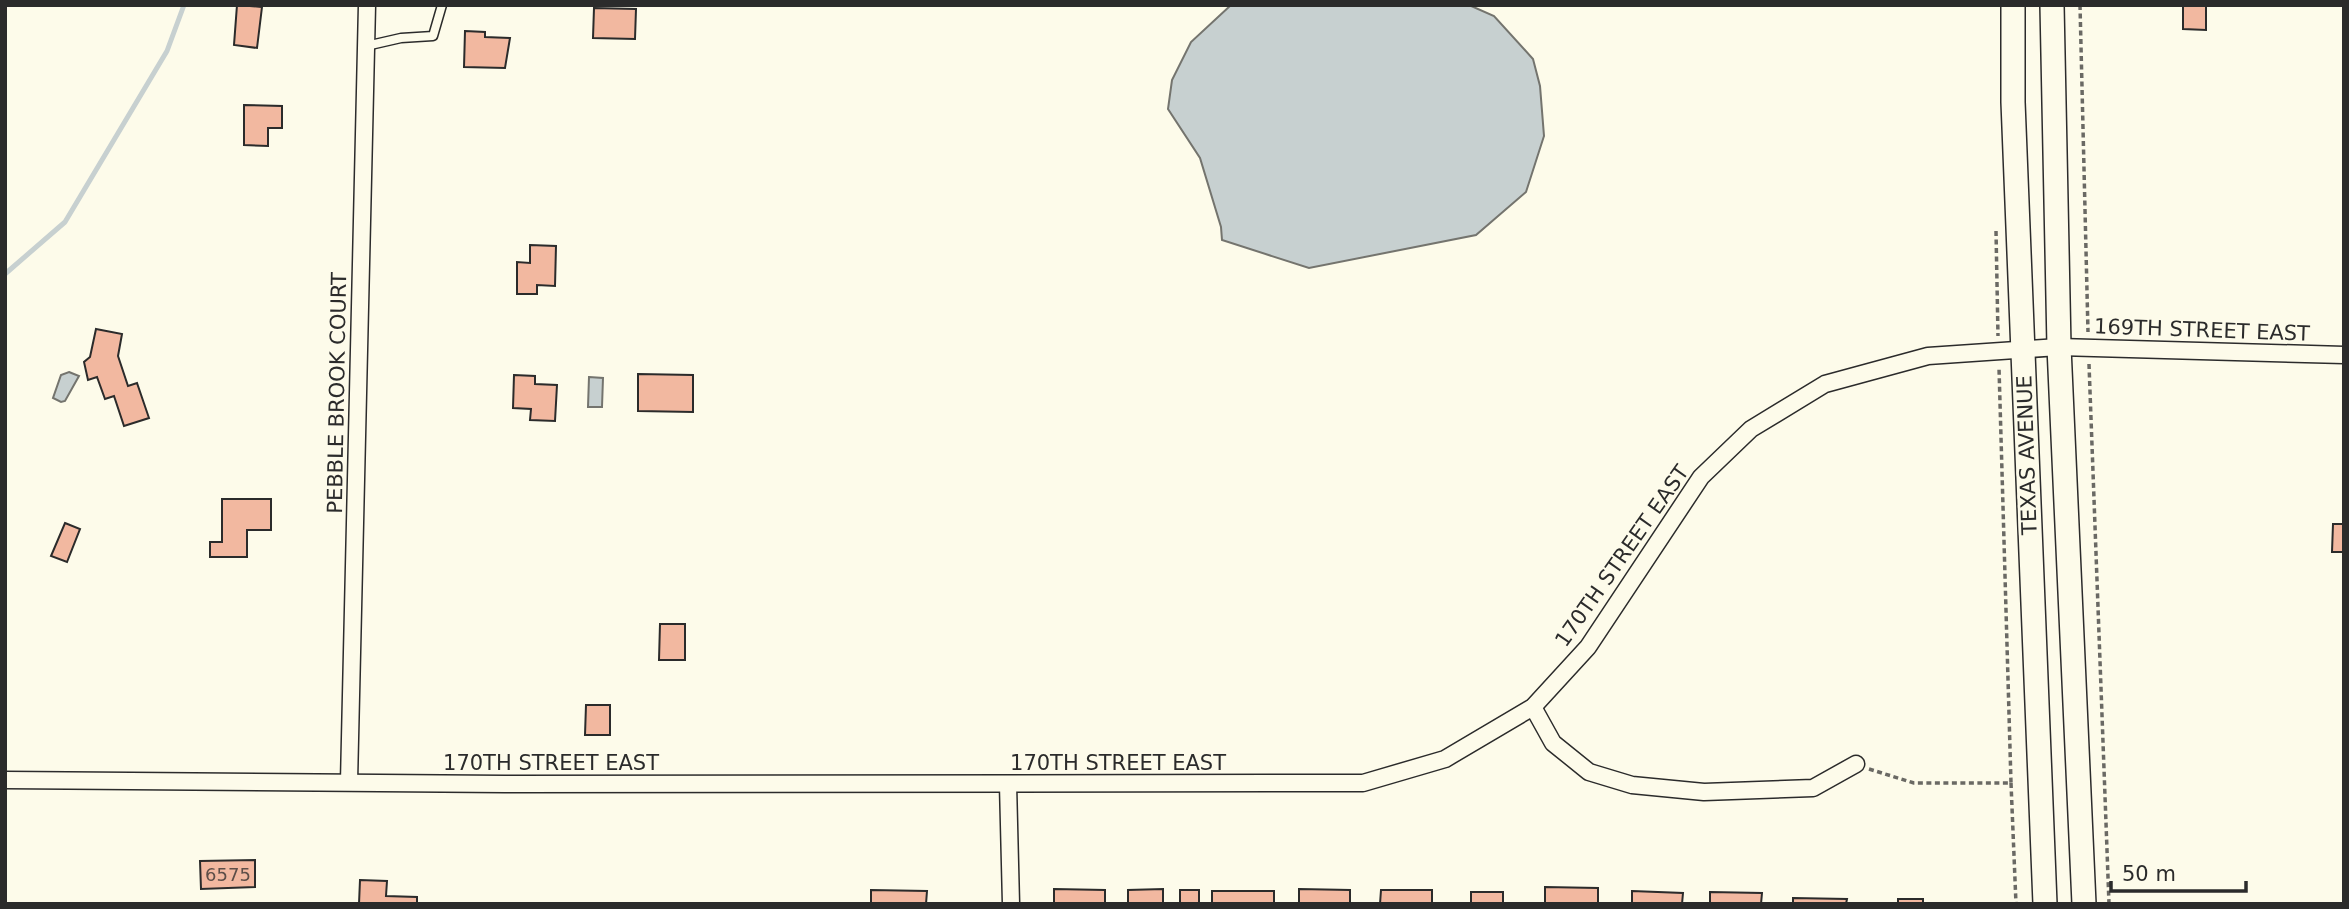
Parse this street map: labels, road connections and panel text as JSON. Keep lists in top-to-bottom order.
{
  "streets": {
    "main road": ["TEXAS AVENUE"],
    "street": ["169TH STREET EAST", "PEBBLE BROOK COURT", "170TH STREET EAST"]
  },
  "crossings": [
    ["169TH STREET EAST", "TEXAS AVENUE"],
    ["169TH STREET EAST", "170TH STREET EAST"],
    ["PEBBLE BROOK COURT", "170TH STREET EAST"],
    ["TEXAS AVENUE", "170TH STREET EAST"]
  ],
  "house_numbers": ["6575"],
  "scale_bar": "50 m"
}
